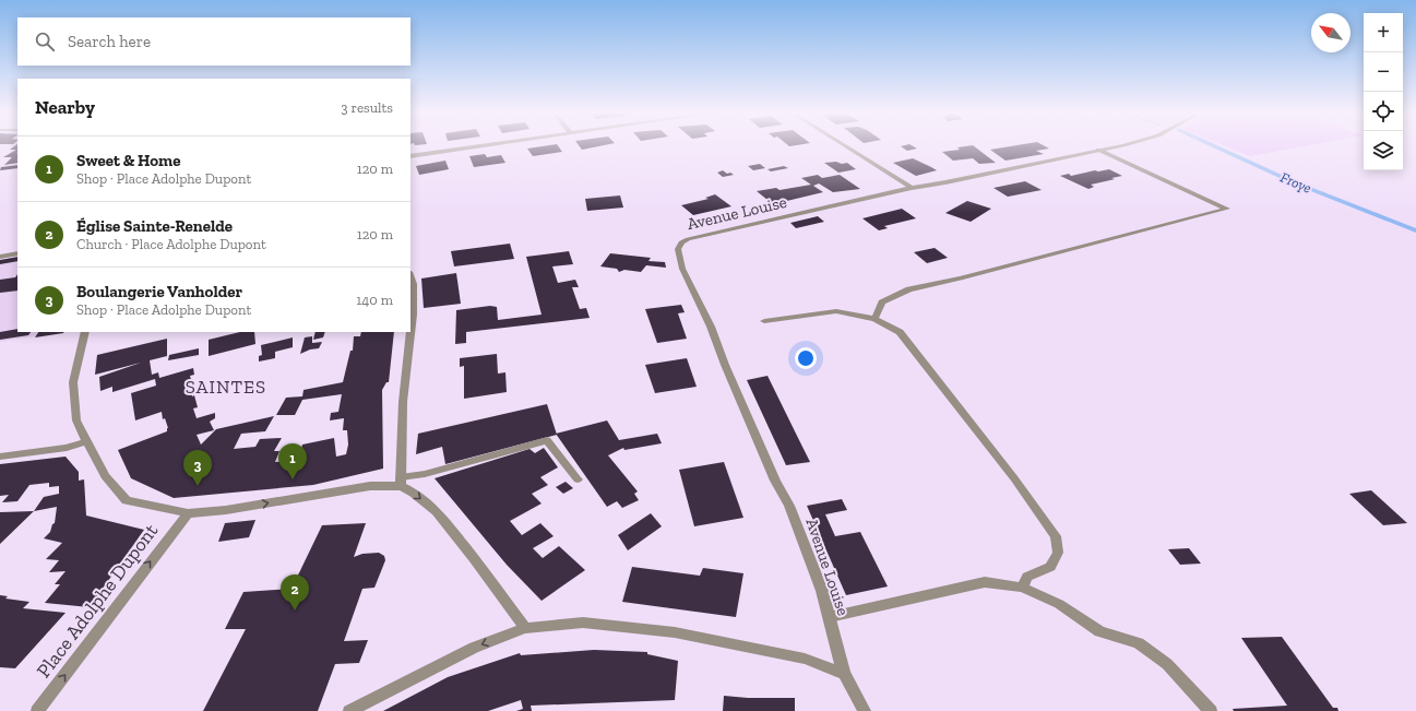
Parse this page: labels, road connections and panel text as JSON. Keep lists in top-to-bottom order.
{
  "streets": {
    "street": ["Avenue Louise", "Place Adolphe Dupont"]
  },
  "one_way": ["Place Adolphe Dupont"],
  "districts": ["SAINTES"],
  "water": ["Froye"],
  "north": "top left",
  "page": {
    "map_buttons": ["+", "−"],
    "search": "Search here",
    "heading": ["Nearby", "3 results"],
    "list": [
      {
        "mark": "1",
        "name": "Sweet & Home",
        "note": "Shop · Place Adolphe Dupont",
        "value": "120 m"
      },
      {
        "mark": "2",
        "name": "Église Sainte-Renelde",
        "note": "Church · Place Adolphe Dupont",
        "value": "120 m"
      },
      {
        "mark": "3",
        "name": "Boulangerie Vanholder",
        "note": "Shop · Place Adolphe Dupont",
        "value": "140 m"
      }
    ],
    "pins": ["1", "3", "2"]
  }
}
